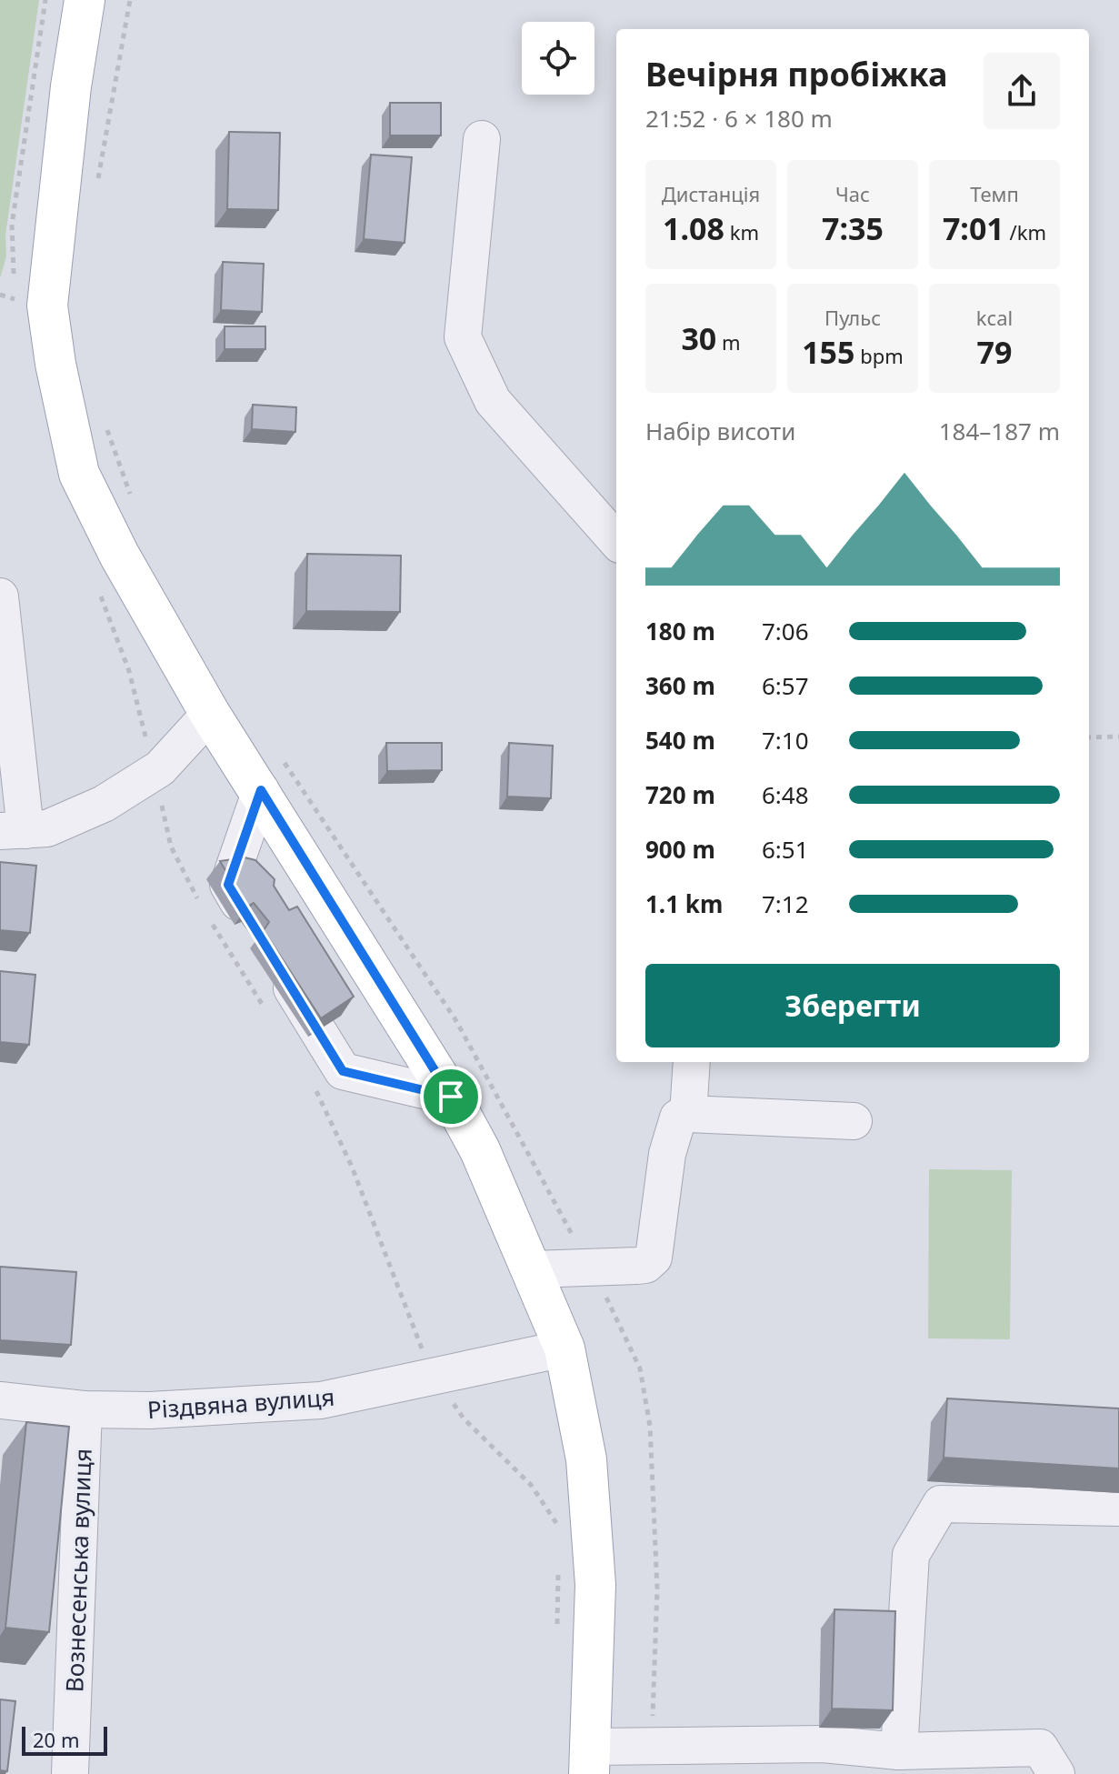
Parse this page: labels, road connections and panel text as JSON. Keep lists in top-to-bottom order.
{
  "streets": {
    "street": ["Різдвяна вулиця", "Вознесенська вулиця"]
  },
  "crossings": [
    ["Різдвяна вулиця", "Вознесенська вулиця"]
  ],
  "scale_bar": "20 m",
  "page": {
    "heading": ["Вечірня пробіжка", "21:52 · 6 × 180 m"],
    "stats": [
      ["Дистанція", "1.08 km"],
      ["Час", "7:35"],
      ["Темп", "7:01 /km"],
      ["30 m"],
      ["Пульс", "155 bpm"],
      ["kcal", "79"]
    ],
    "chart": ["Набір висоти", "184–187 m"],
    "list": [
      {
        "name": "180 m",
        "note": "7:06"
      },
      {
        "name": "360 m",
        "note": "6:57"
      },
      {
        "name": "540 m",
        "note": "7:10"
      },
      {
        "name": "720 m",
        "note": "6:48"
      },
      {
        "name": "900 m",
        "note": "6:51"
      },
      {
        "name": "1.1 km",
        "note": "7:12"
      }
    ],
    "buttons": "Зберегти",
    "scale": "20 m"
  }
}
